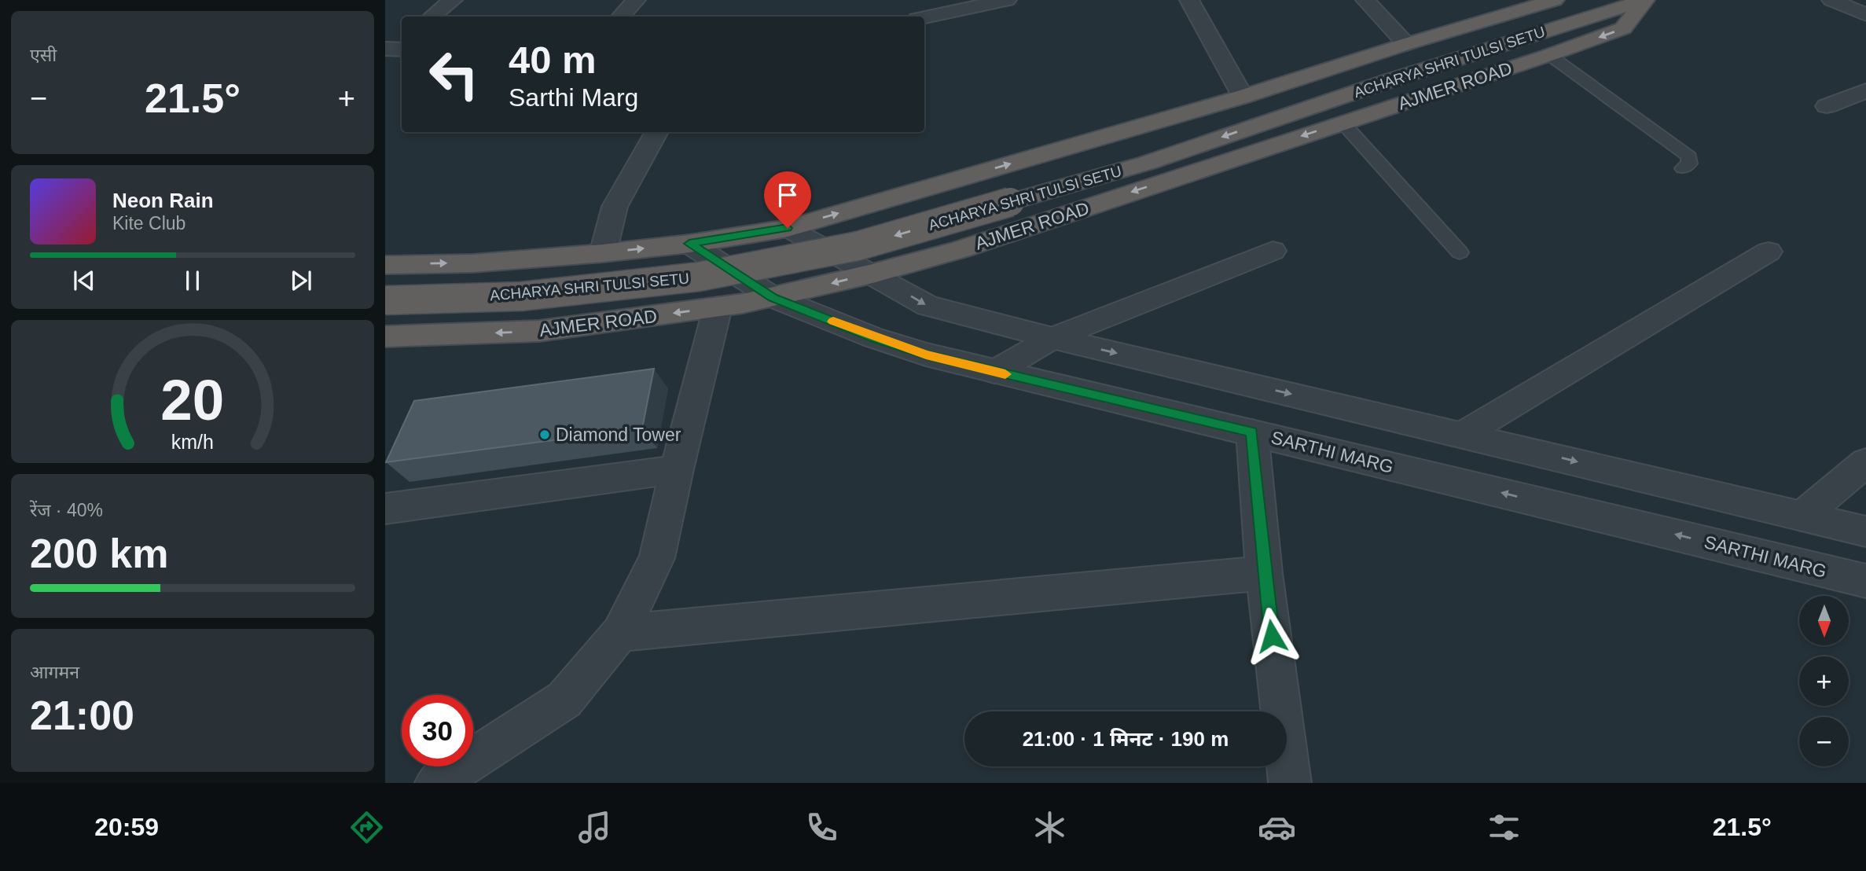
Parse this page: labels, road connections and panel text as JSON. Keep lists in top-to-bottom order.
{
  "streets": {
    "highway": ["ACHARYA SHRI TULSI SETU", "AJMER ROAD"],
    "street": ["SARTHI MARG"]
  },
  "crossings": [
    ["ACHARYA SHRI TULSI SETU", "AJMER ROAD"],
    ["AJMER ROAD", "SARTHI MARG"]
  ],
  "places": ["Diamond Tower"],
  "north": "bottom",
  "page": {
    "tile": [
      "एसी",
      ["रेंज · 40%", "200 km"],
      ["आगमन", "21:00"]
    ],
    "turn": ["40 m", "Sarthi Marg"],
    "heat": ["−", "21.5°", "+"],
    "song": ["Neon Rain", "Kite Club"],
    "map_buttons": ["+", "−"],
    "limit": "30",
    "trip": "21:00 · 1 मिनट · 190 m",
    "tabs": ["20:59", "21.5°"],
    "gauge": ["20", "km/h"]
  }
}
